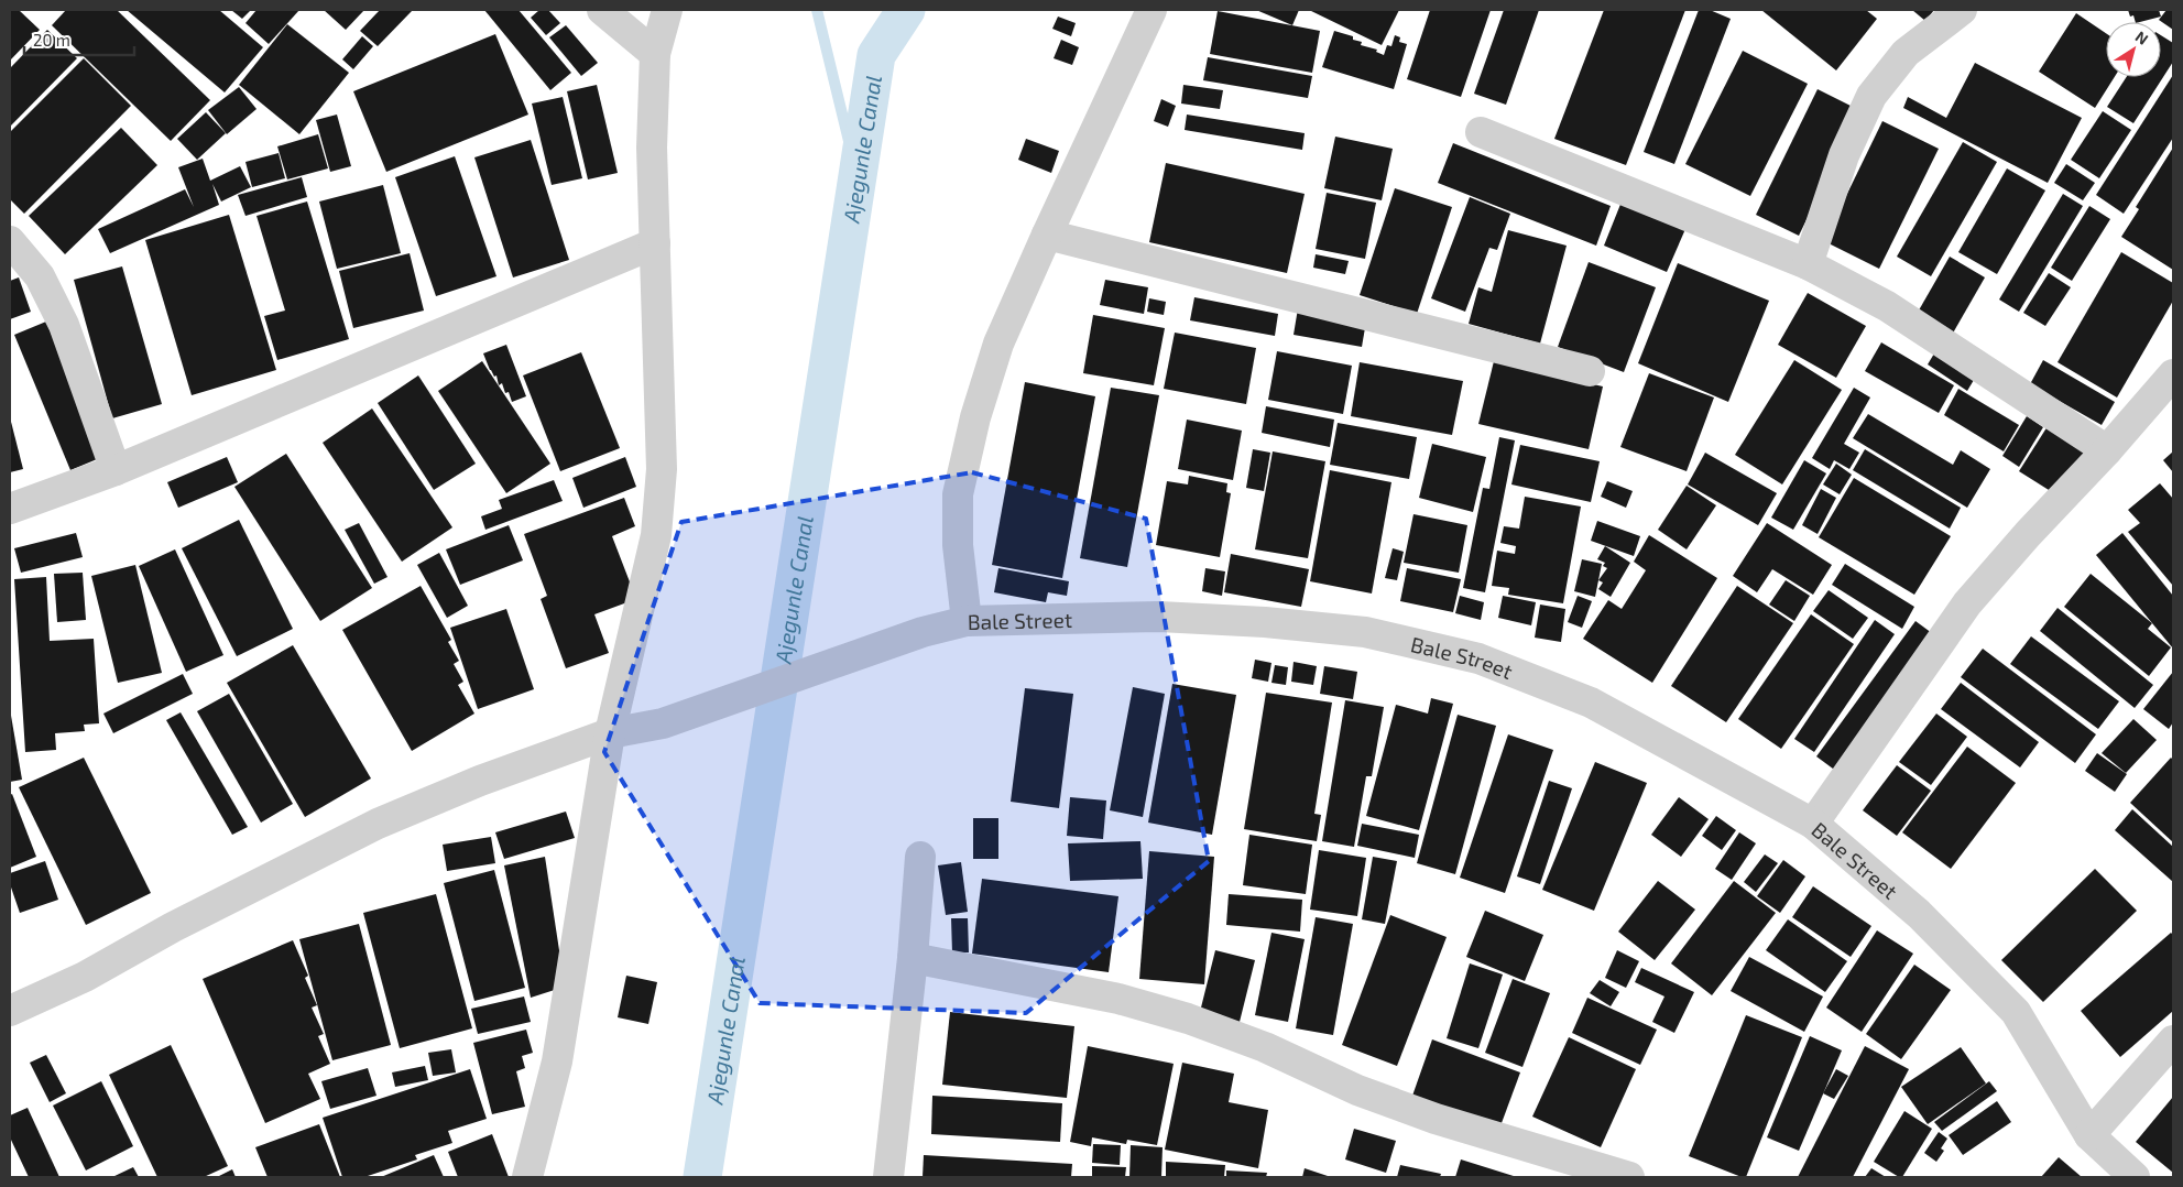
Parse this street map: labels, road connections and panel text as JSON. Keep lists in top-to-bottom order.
{
  "streets": {
    "street": ["Bale Street"]
  },
  "water": ["Ajegunle Canal"],
  "scale_bar": "20 m",
  "north": "top right"
}
